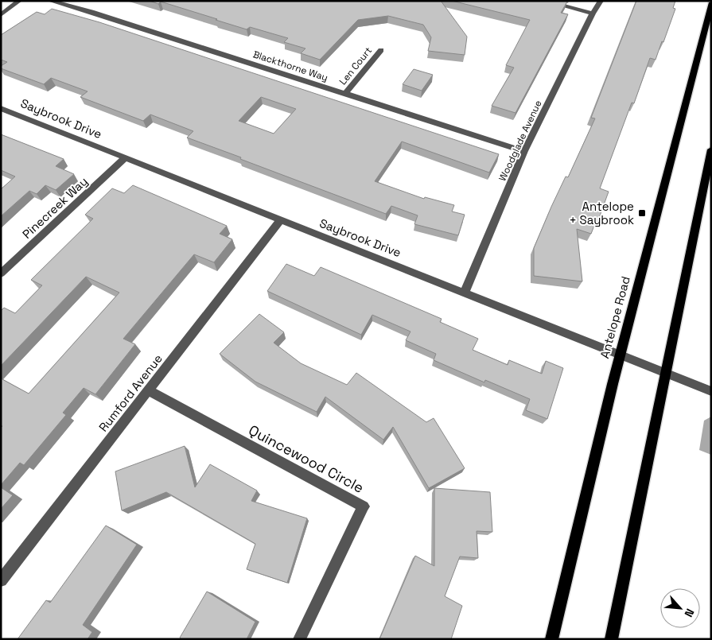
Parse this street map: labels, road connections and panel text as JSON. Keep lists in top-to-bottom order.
{
  "streets": {
    "main road": ["Antelope Road"],
    "street": [
      "Blackthorne Way",
      "Len Court",
      "Saybrook Drive",
      "Woodglade Avenue",
      "Pinecreek Way",
      "Rumford Avenue",
      "Quincewood Circle"
    ]
  },
  "crossings": [
    ["Blackthorne Way", "Len Court"],
    ["Blackthorne Way", "Woodglade Avenue"],
    ["Saybrook Drive", "Woodglade Avenue"],
    ["Saybrook Drive", "Pinecreek Way"],
    ["Saybrook Drive", "Antelope Road"],
    ["Saybrook Drive", "Rumford Avenue"],
    ["Rumford Avenue", "Quincewood Circle"]
  ],
  "places": {
    "transit": ["Antelope + Saybrook"]
  },
  "north": "bottom right"
}
